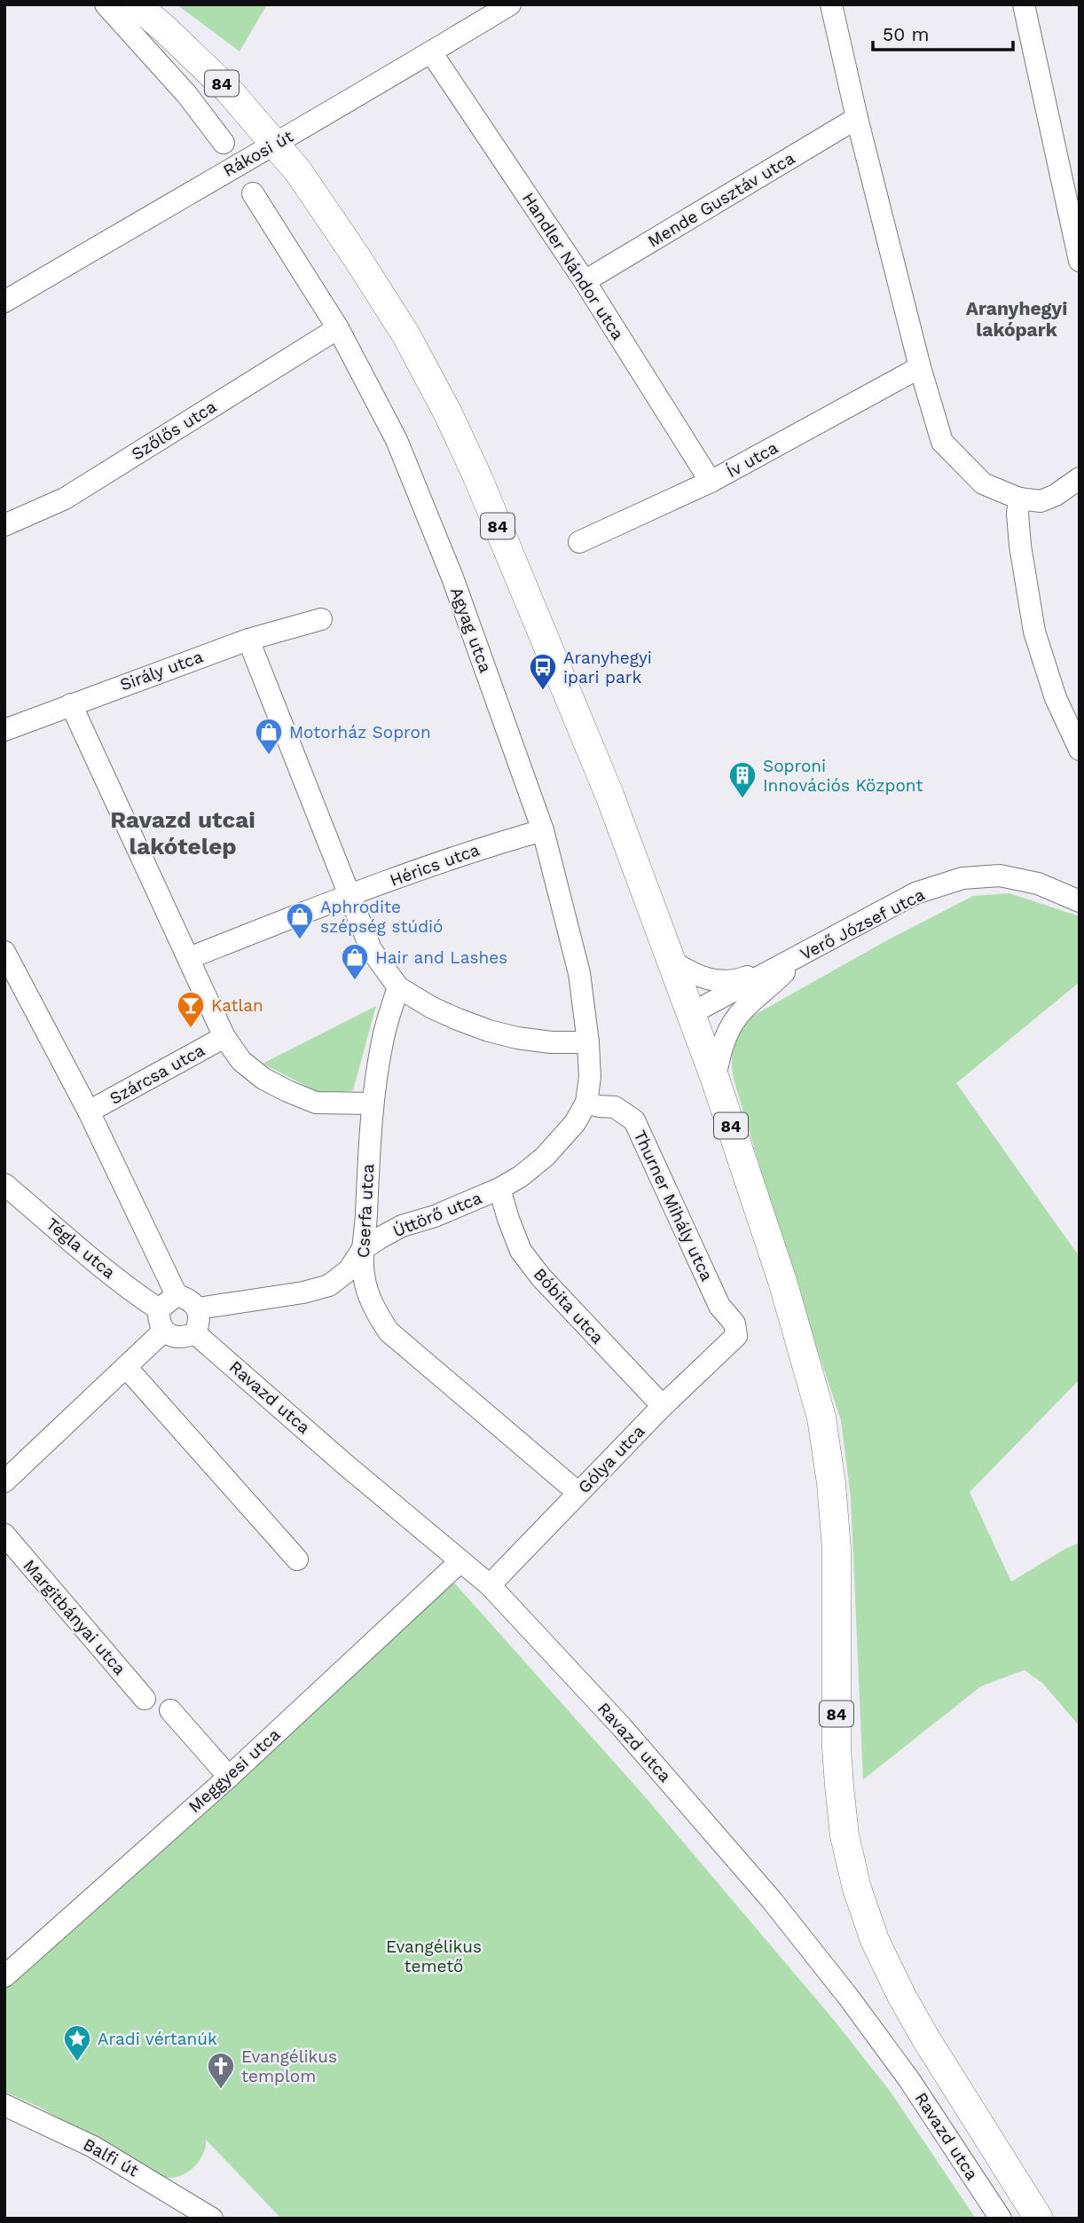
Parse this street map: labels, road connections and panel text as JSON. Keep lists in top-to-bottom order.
{
  "streets": {
    "main road": ["84"],
    "street": [
      "Rákosi út",
      "Mende Gusztáv utca",
      "Handler Nándor utca",
      "Szőlős utca",
      "Ív utca",
      "Agyag utca",
      "Sirály utca",
      "Hérics utca",
      "Verő József utca",
      "Szárcsa utca",
      "Thurner Mihály utca",
      "Cserfa utca",
      "Úttörő utca",
      "Tégla utca",
      "Bóbita utca",
      "Ravazd utca",
      "Gólya utca",
      "Margitbányai utca",
      "Meggyesi utca",
      "Balfi út"
    ]
  },
  "crossings": [
    ["84", "Rákosi út"],
    ["84", "Verő József utca"],
    ["Rákosi út", "Handler Nándor utca"],
    ["Mende Gusztáv utca", "Handler Nándor utca"],
    ["Handler Nándor utca", "Ív utca"],
    ["Szőlős utca", "Agyag utca"],
    ["Agyag utca", "Hérics utca"],
    ["Agyag utca", "Thurner Mihály utca"],
    ["Agyag utca", "Úttörő utca"],
    ["Thurner Mihály utca", "Úttörő utca"],
    ["Thurner Mihály utca", "Gólya utca"],
    ["Cserfa utca", "Úttörő utca"],
    ["Cserfa utca", "Gólya utca"],
    ["Úttörő utca", "Tégla utca"],
    ["Úttörő utca", "Bóbita utca"],
    ["Úttörő utca", "Ravazd utca"],
    ["Tégla utca", "Ravazd utca"],
    ["Bóbita utca", "Gólya utca"],
    ["Ravazd utca", "Gólya utca"],
    ["Ravazd utca", "Meggyesi utca"]
  ],
  "districts": ["Aranyhegyi lakópark", "Ravazd utcai lakótelep"],
  "parks": ["Evangélikus temető"],
  "places": {
    "bus stop": ["Aranyhegyi ipari park"],
    "shop": ["Motorház Sopron", "Aphrodite szépség stúdió", "Hair and Lashes"],
    "building": ["Soproni Innovációs Központ"],
    "bar": ["Katlan"],
    "place": ["Aradi vértanúk"],
    "church": ["Evangélikus templom"]
  },
  "scale_bar": "50 m"
}
